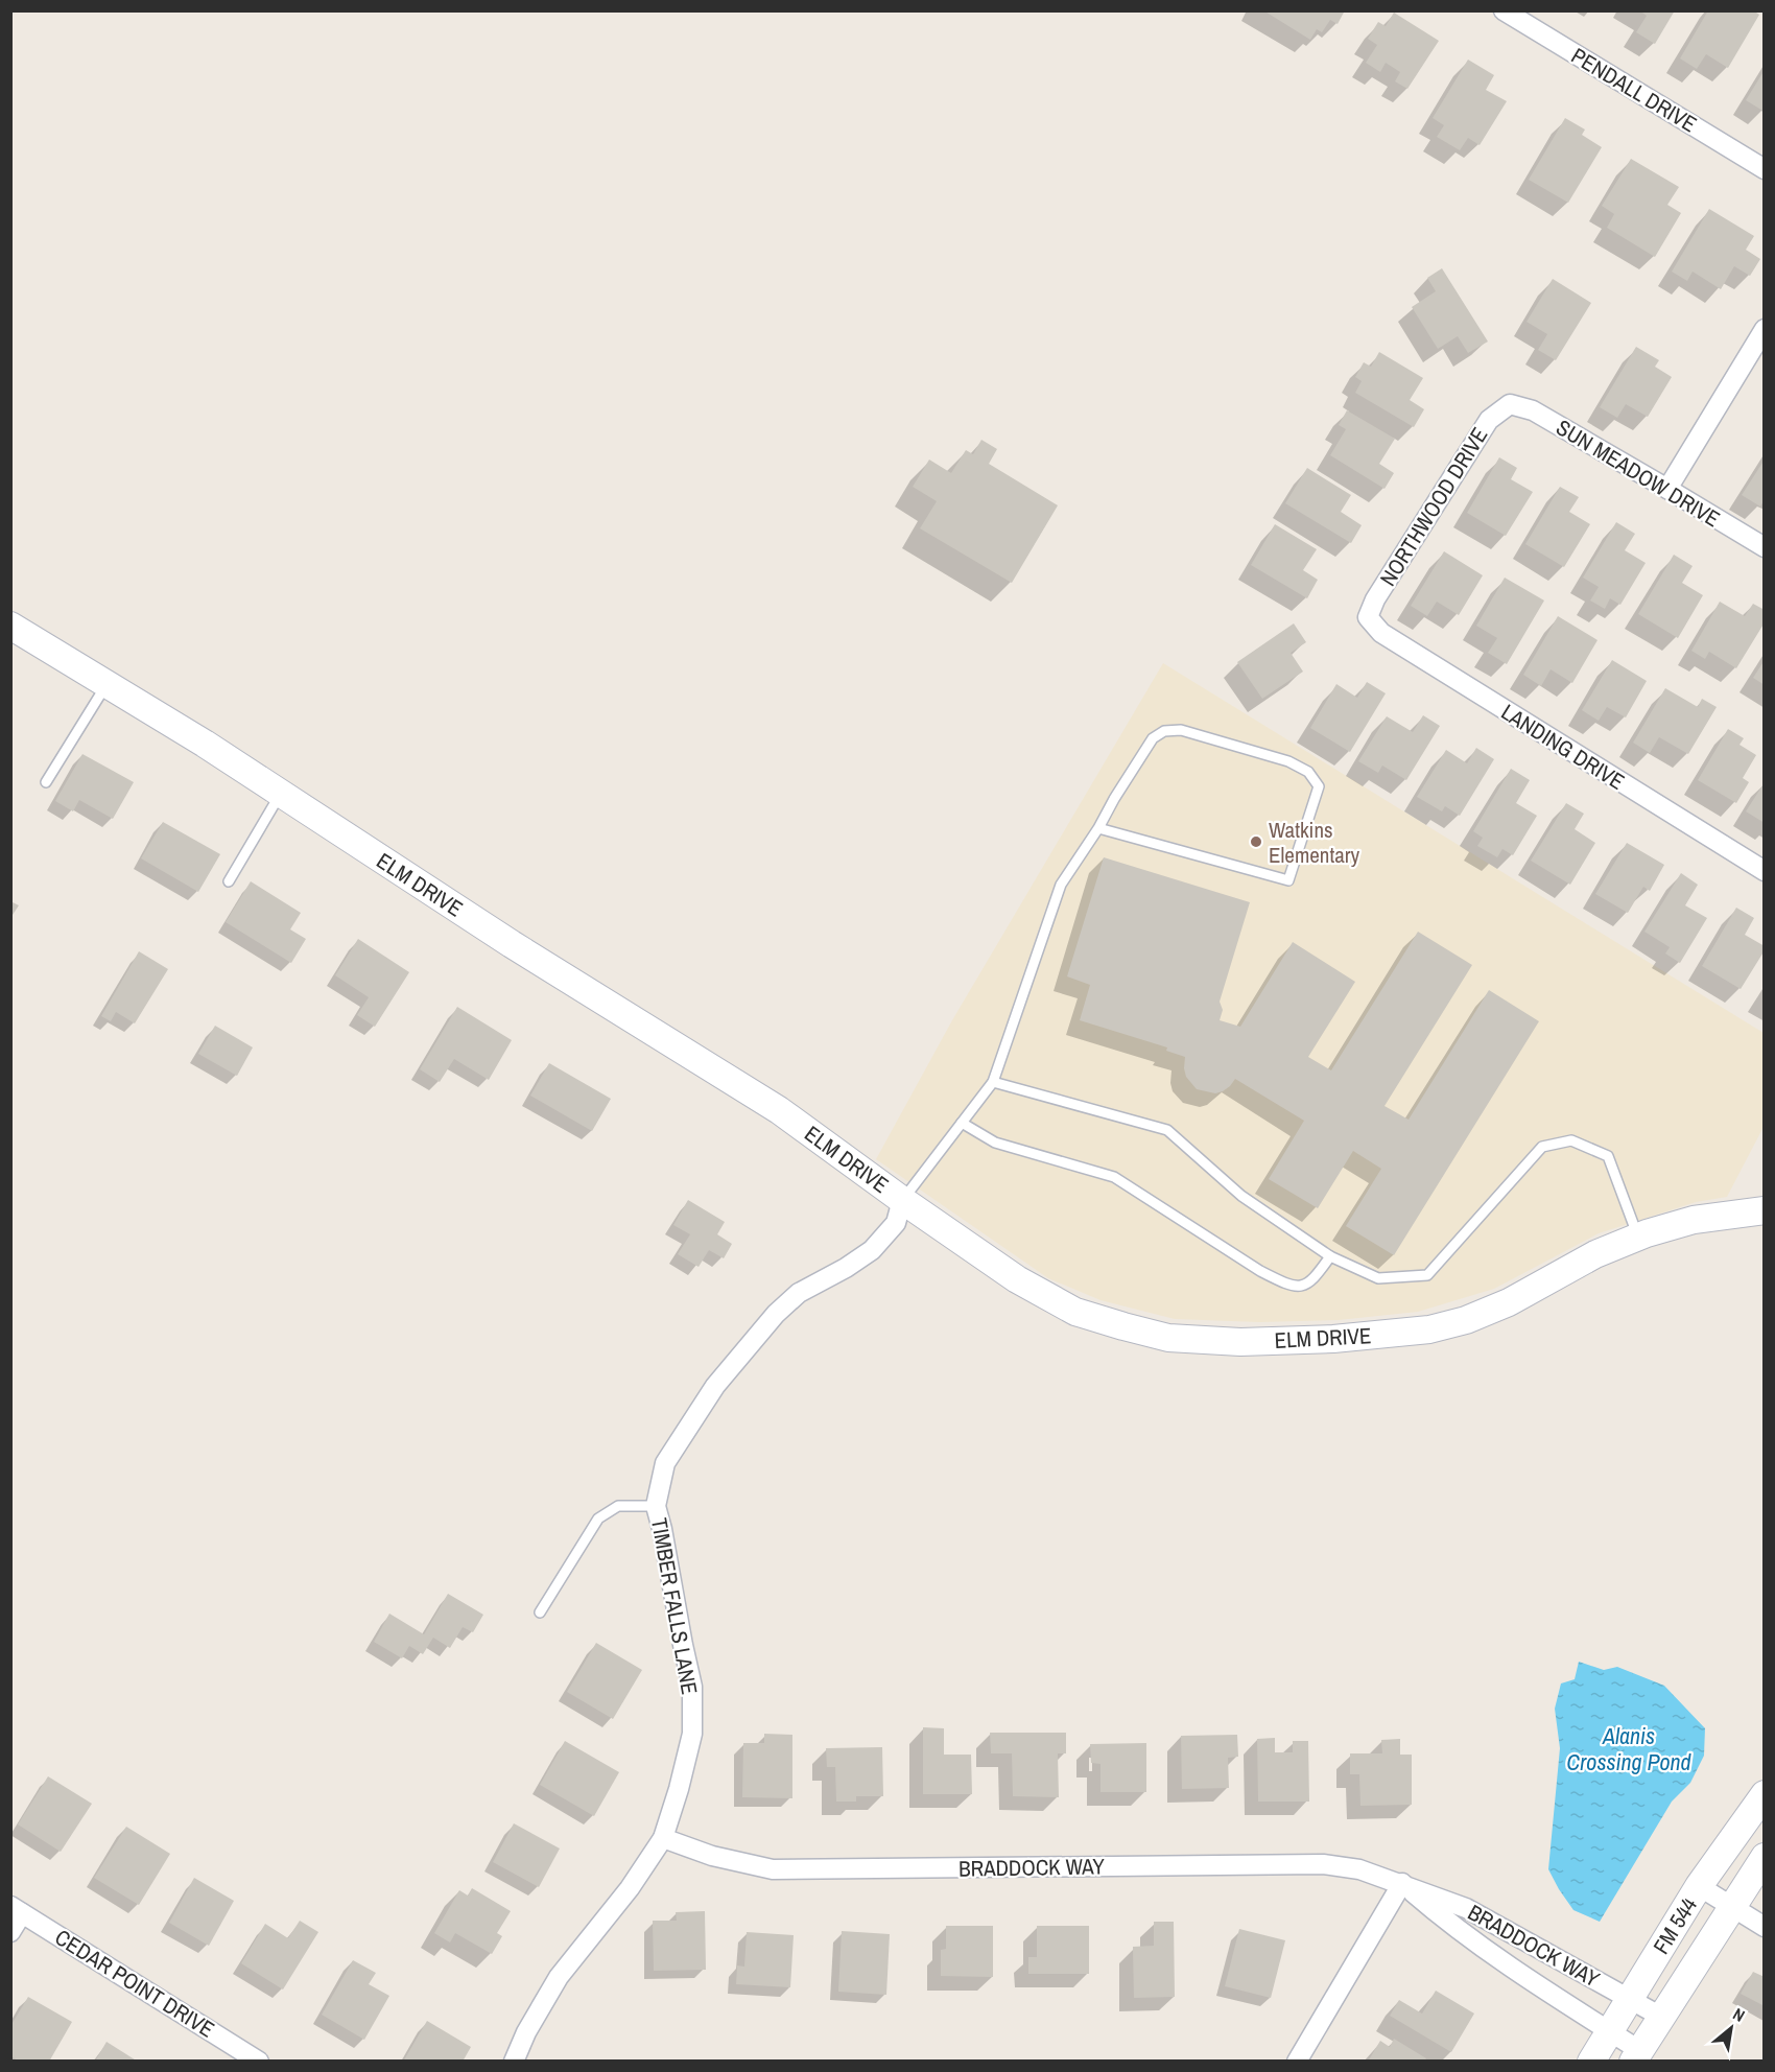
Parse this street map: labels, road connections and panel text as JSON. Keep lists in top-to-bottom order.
{
  "streets": {
    "street": [
      "PENDALL DRIVE",
      "SUN MEADOW DRIVE",
      "NORTHWOOD DRIVE",
      "LANDING DRIVE",
      "ELM DRIVE",
      "TIMBER FALLS LANE",
      "BRADDOCK WAY",
      "FM 544",
      "CEDAR POINT DRIVE"
    ]
  },
  "crossings": [
    ["SUN MEADOW DRIVE", "NORTHWOOD DRIVE"],
    ["NORTHWOOD DRIVE", "LANDING DRIVE"],
    ["ELM DRIVE", "TIMBER FALLS LANE"],
    ["TIMBER FALLS LANE", "BRADDOCK WAY"],
    ["BRADDOCK WAY", "FM 544"]
  ],
  "water": ["Alanis Crossing Pond"],
  "places": ["Watkins Elementary"],
  "north": "top right"
}
